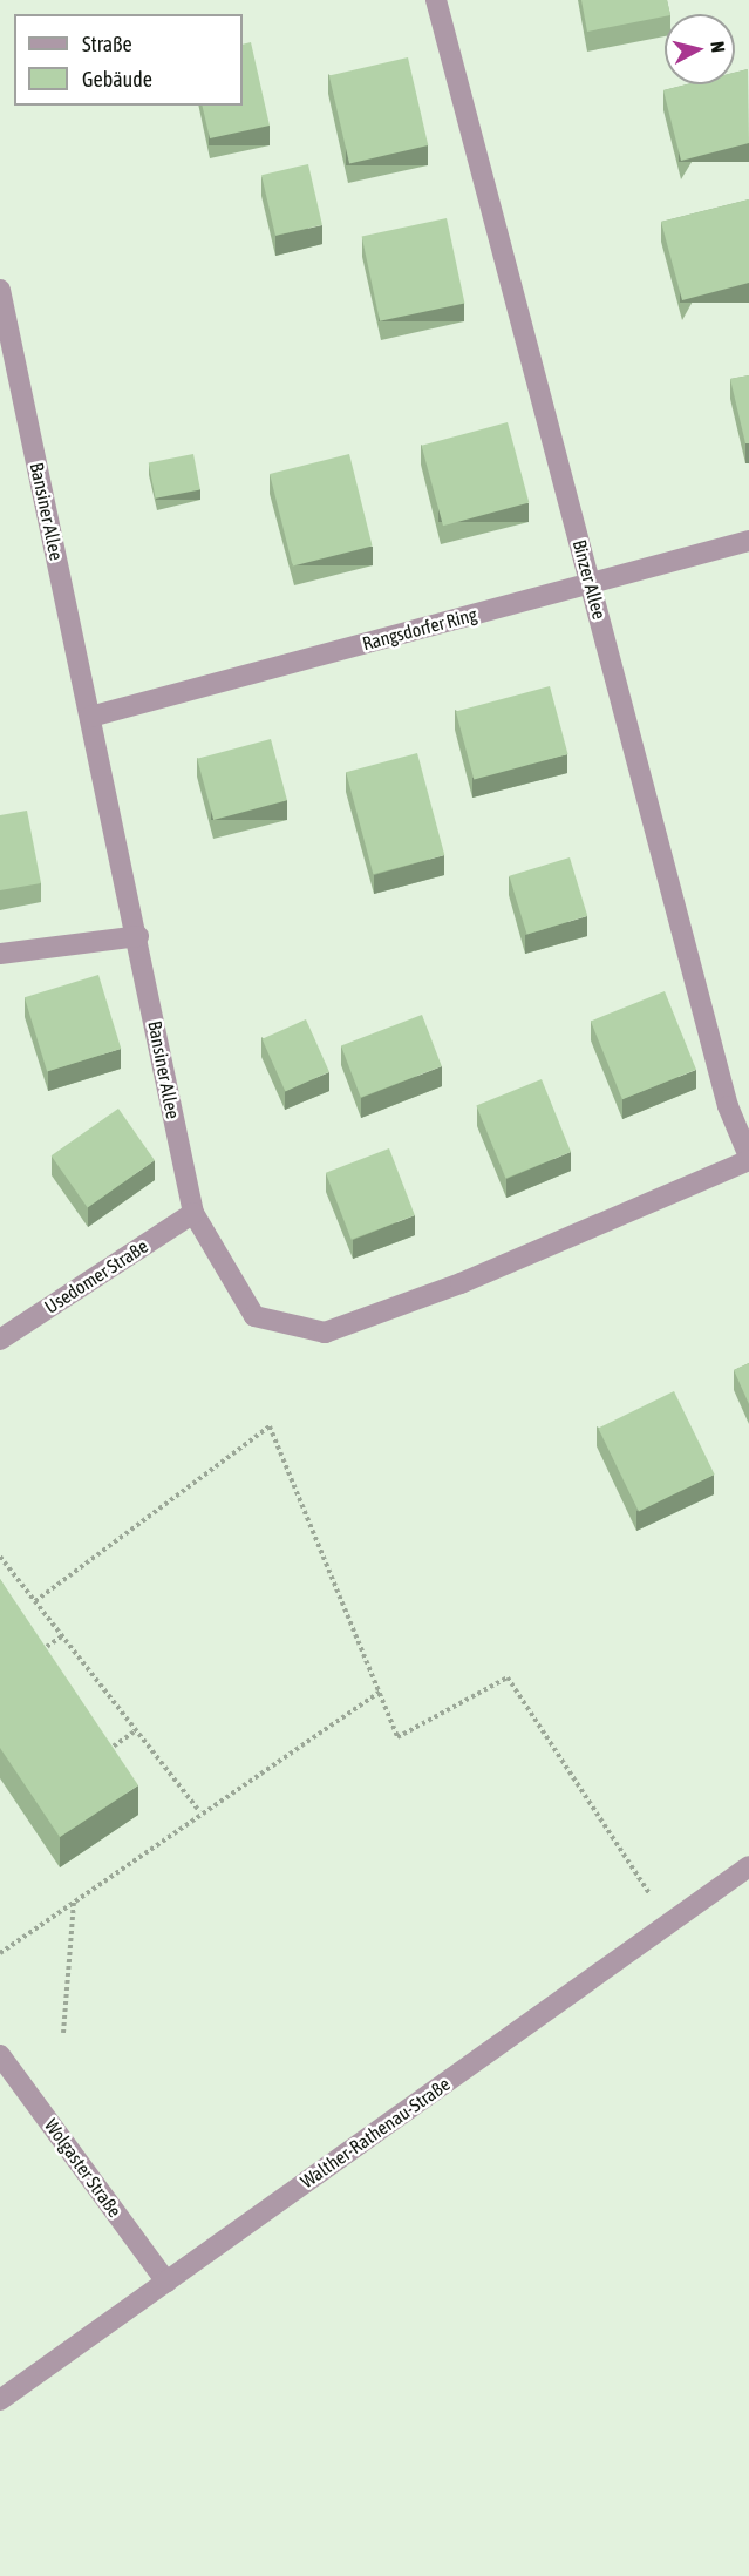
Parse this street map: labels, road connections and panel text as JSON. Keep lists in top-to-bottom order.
{
  "streets": {
    "street": [
      "Bansiner Allee",
      "Binzer Allee",
      "Rangsdorfer Ring",
      "Usedomer Straße",
      "Walther-Rathenau-Straße",
      "Wolgaster Straße"
    ]
  },
  "crossings": [
    ["Bansiner Allee", "Binzer Allee"],
    ["Bansiner Allee", "Rangsdorfer Ring"],
    ["Bansiner Allee", "Usedomer Straße"],
    ["Binzer Allee", "Rangsdorfer Ring"],
    ["Walther-Rathenau-Straße", "Wolgaster Straße"]
  ],
  "legend": ["Straße", "Gebäude"],
  "north": "right"
}
